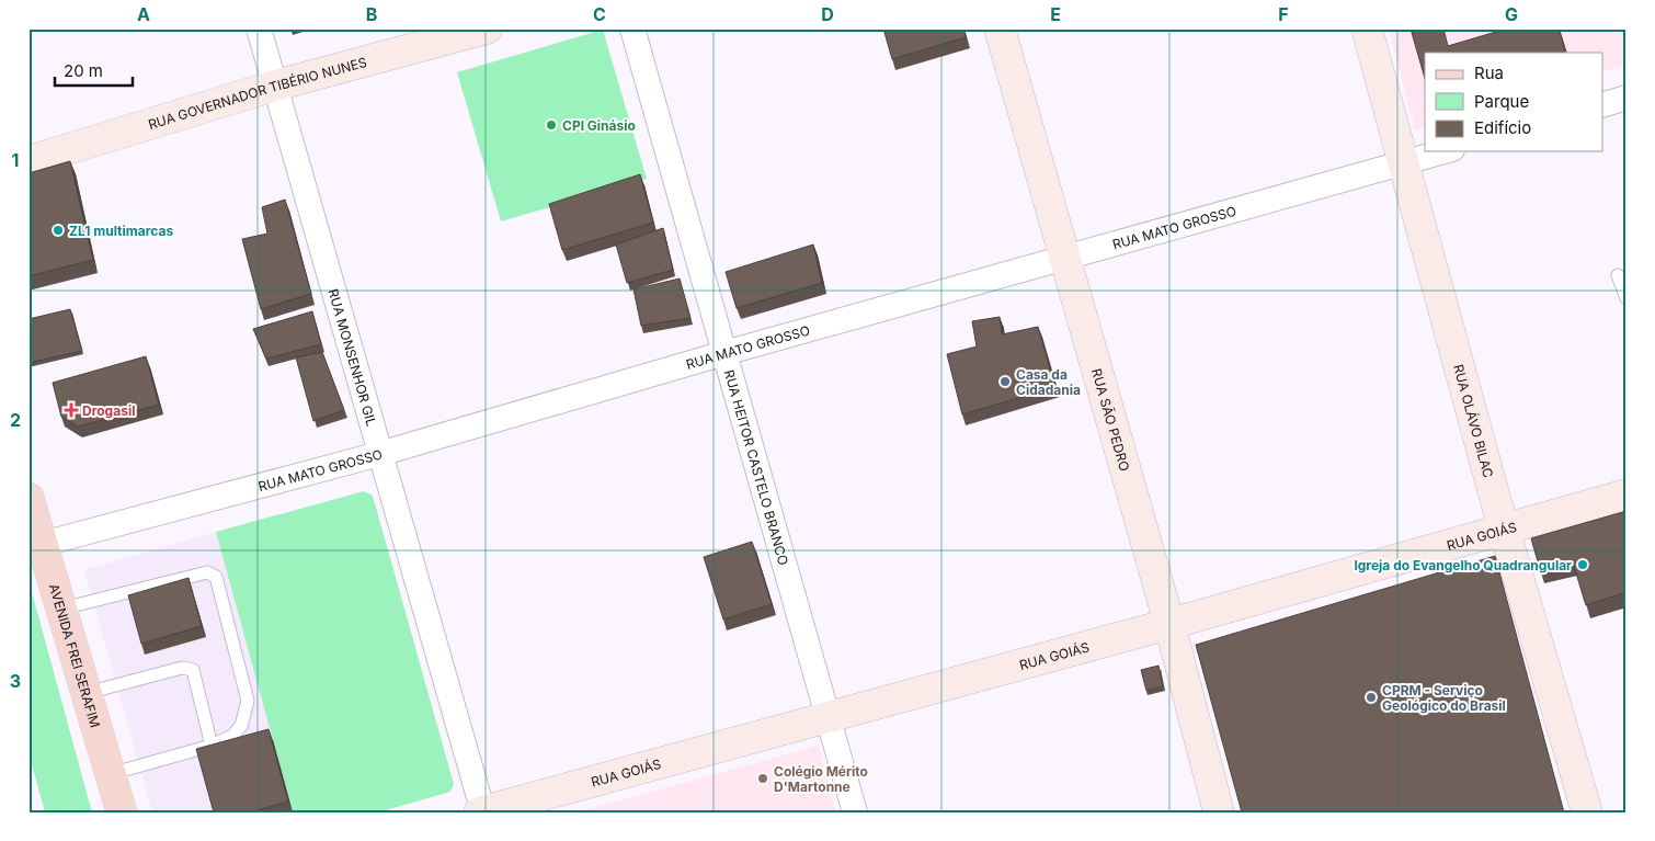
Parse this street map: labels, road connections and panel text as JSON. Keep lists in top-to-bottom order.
{
  "streets": {
    "main road": ["AVENIDA FREI SERAFIM"],
    "street": [
      "RUA GOVERNADOR TIBÉRIO NUNES",
      "RUA MATO GROSSO",
      "RUA MONSENHOR GIL",
      "RUA SÃO PEDRO",
      "RUA OLÁVO BILAC",
      "RUA HEITOR CASTELO BRANCO",
      "RUA GOIÁS"
    ]
  },
  "crossings": [
    ["RUA GOVERNADOR TIBÉRIO NUNES", "RUA MONSENHOR GIL"],
    ["RUA MATO GROSSO", "RUA MONSENHOR GIL"],
    ["RUA MATO GROSSO", "RUA SÃO PEDRO"],
    ["RUA MATO GROSSO", "RUA OLÁVO BILAC"],
    ["RUA MATO GROSSO", "RUA HEITOR CASTELO BRANCO"],
    ["RUA MATO GROSSO", "AVENIDA FREI SERAFIM"],
    ["RUA MONSENHOR GIL", "RUA GOIÁS"],
    ["RUA SÃO PEDRO", "RUA GOIÁS"],
    ["RUA OLÁVO BILAC", "RUA GOIÁS"],
    ["RUA HEITOR CASTELO BRANCO", "RUA GOIÁS"]
  ],
  "places": {
    "other": [
      "CPI Ginásio",
      "ZL1 multimarcas",
      "Casa da Cidadania",
      "Igreja do Evangelho Quadrangular",
      "CPRM - Serviço Geológico do Brasil",
      "Colégio Mérito D'Martonne"
    ],
    "health": ["Drogasil"]
  },
  "legend": ["Rua", "Parque", "Edifício"],
  "scale_bar": "20 m",
  "grid": {
    "columns": [
      "A",
      "B",
      "C",
      "D",
      "E",
      "F",
      "G"
    ],
    "rows": ["1", "2", "3"]
  }
}
